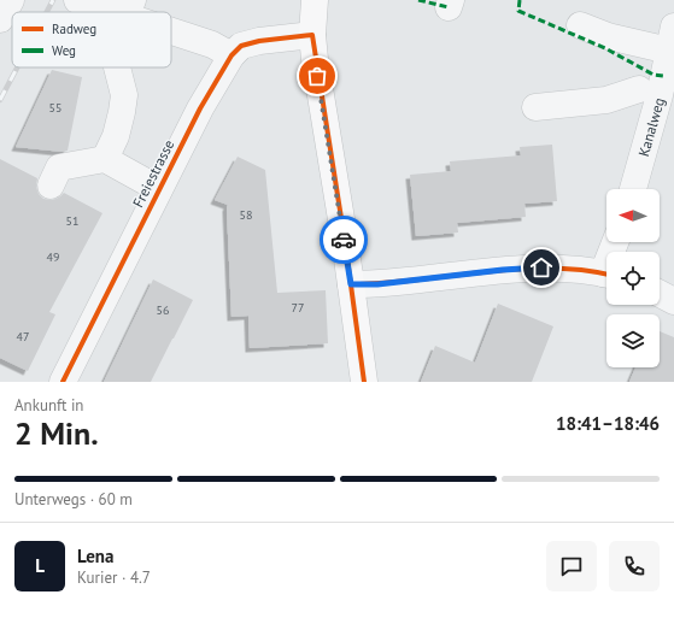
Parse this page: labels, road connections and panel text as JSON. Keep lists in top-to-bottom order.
{
  "streets": {
    "street": ["Kanalweg", "Freiestrasse"]
  },
  "house_numbers": [
    "55",
    "58",
    "51",
    "49",
    "77",
    "56",
    "47"
  ],
  "legend": ["Radweg", "Weg"],
  "north": "left",
  "page": {
    "heading": ["2 Min.", "Ankunft in", "18:41–18:46"],
    "panel": ["Lena", "Kurier · 4.7"],
    "bar": "Unterwegs · 60 m",
    "round": "L"
  }
}
